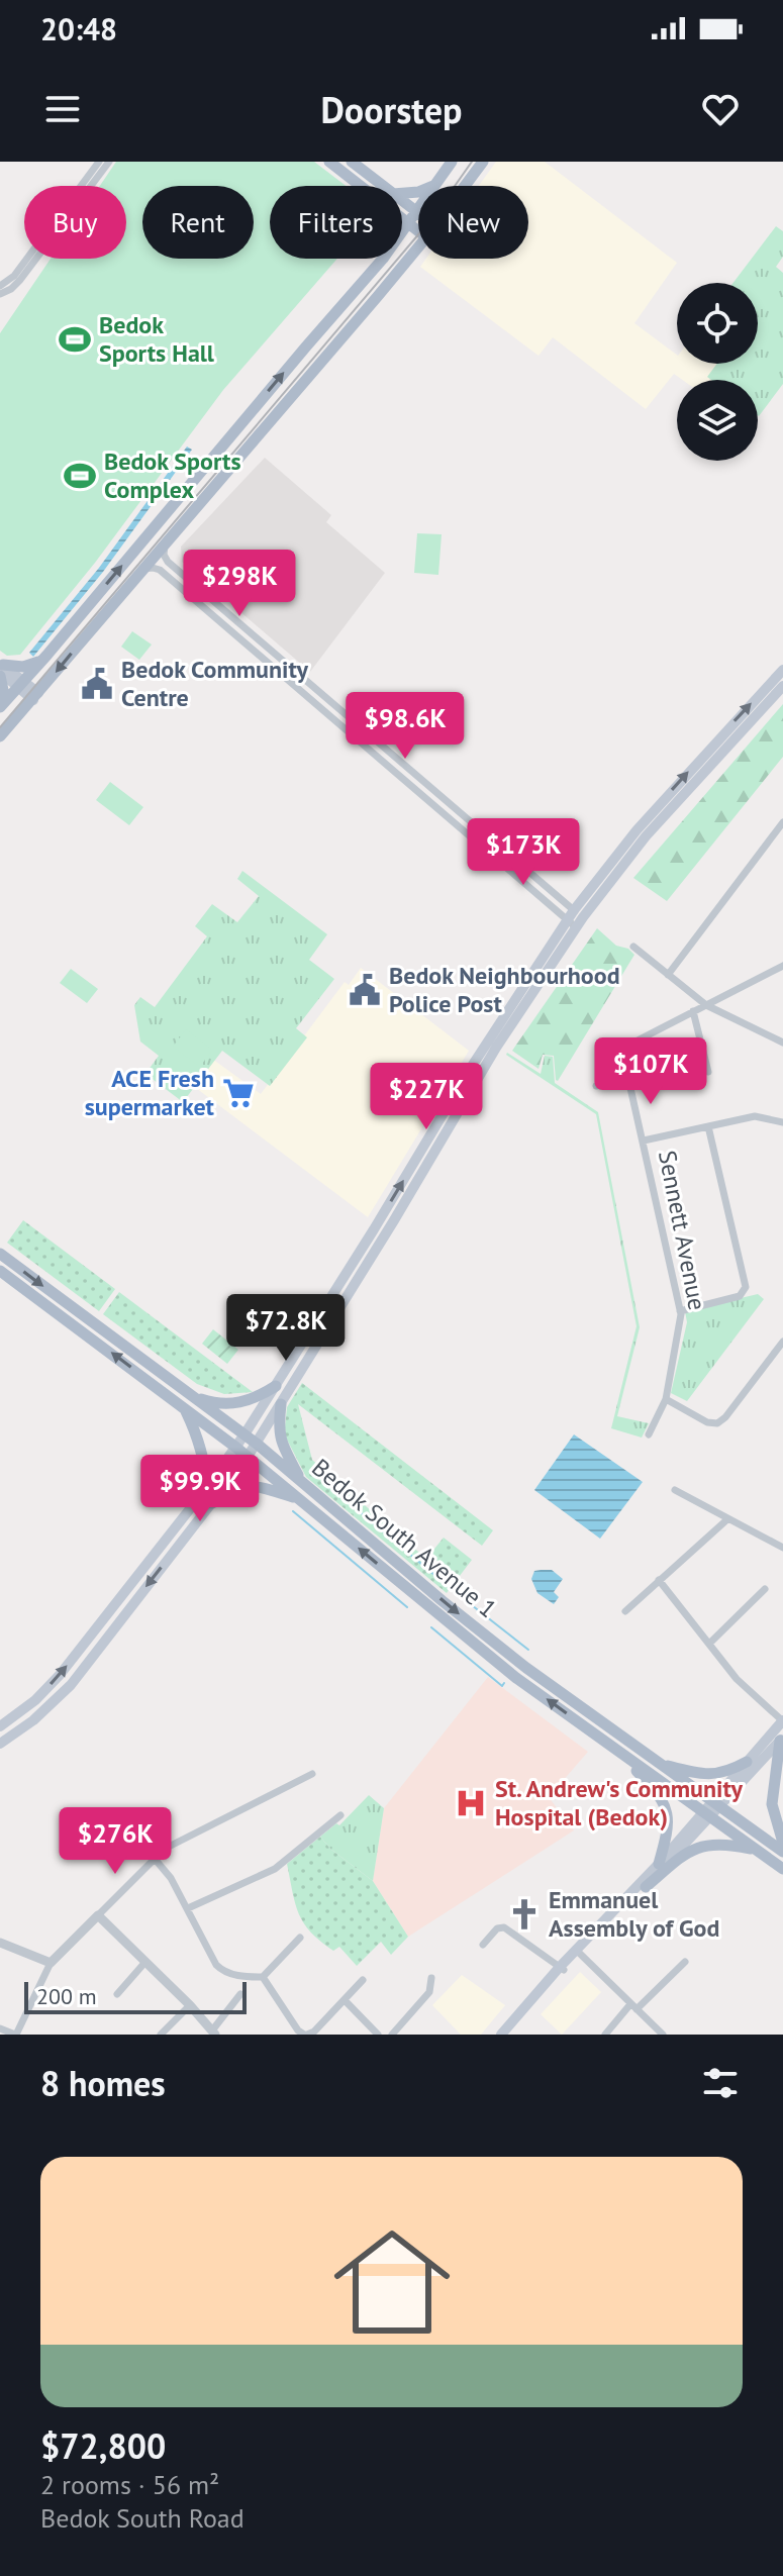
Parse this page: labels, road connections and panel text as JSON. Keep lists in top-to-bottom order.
{
  "streets": {
    "main road": ["Bedok South Avenue 1"],
    "street": ["Sennett Avenue"]
  },
  "places": {
    "sports": ["Bedok Sports Hall", "Bedok Sports Complex"],
    "public building": ["Bedok Community Centre", "Bedok Neighbourhood Police Post"],
    "supermarket": ["ACE Fresh supermarket"],
    "hospital": ["St. Andrew's Community Hospital (Bedok)"],
    "church": ["Emmanuel Assembly of God"]
  },
  "scale_bar": "200 m",
  "page": {
    "status": "20:48",
    "header": "Doorstep",
    "chip": [
      "Buy",
      "Rent",
      "Filters",
      "New"
    ],
    "price": [
      "$298K",
      "$98.6K",
      "$173K",
      "$107K",
      "$227K",
      "$72.8K",
      "$99.9K",
      "$276K"
    ],
    "scale": "200 m",
    "heading": "8 homes",
    "list": [
      {
        "name": "$72,800",
        "note": "2 rooms · 56 m² · Bedok South Road"
      }
    ]
  }
}
